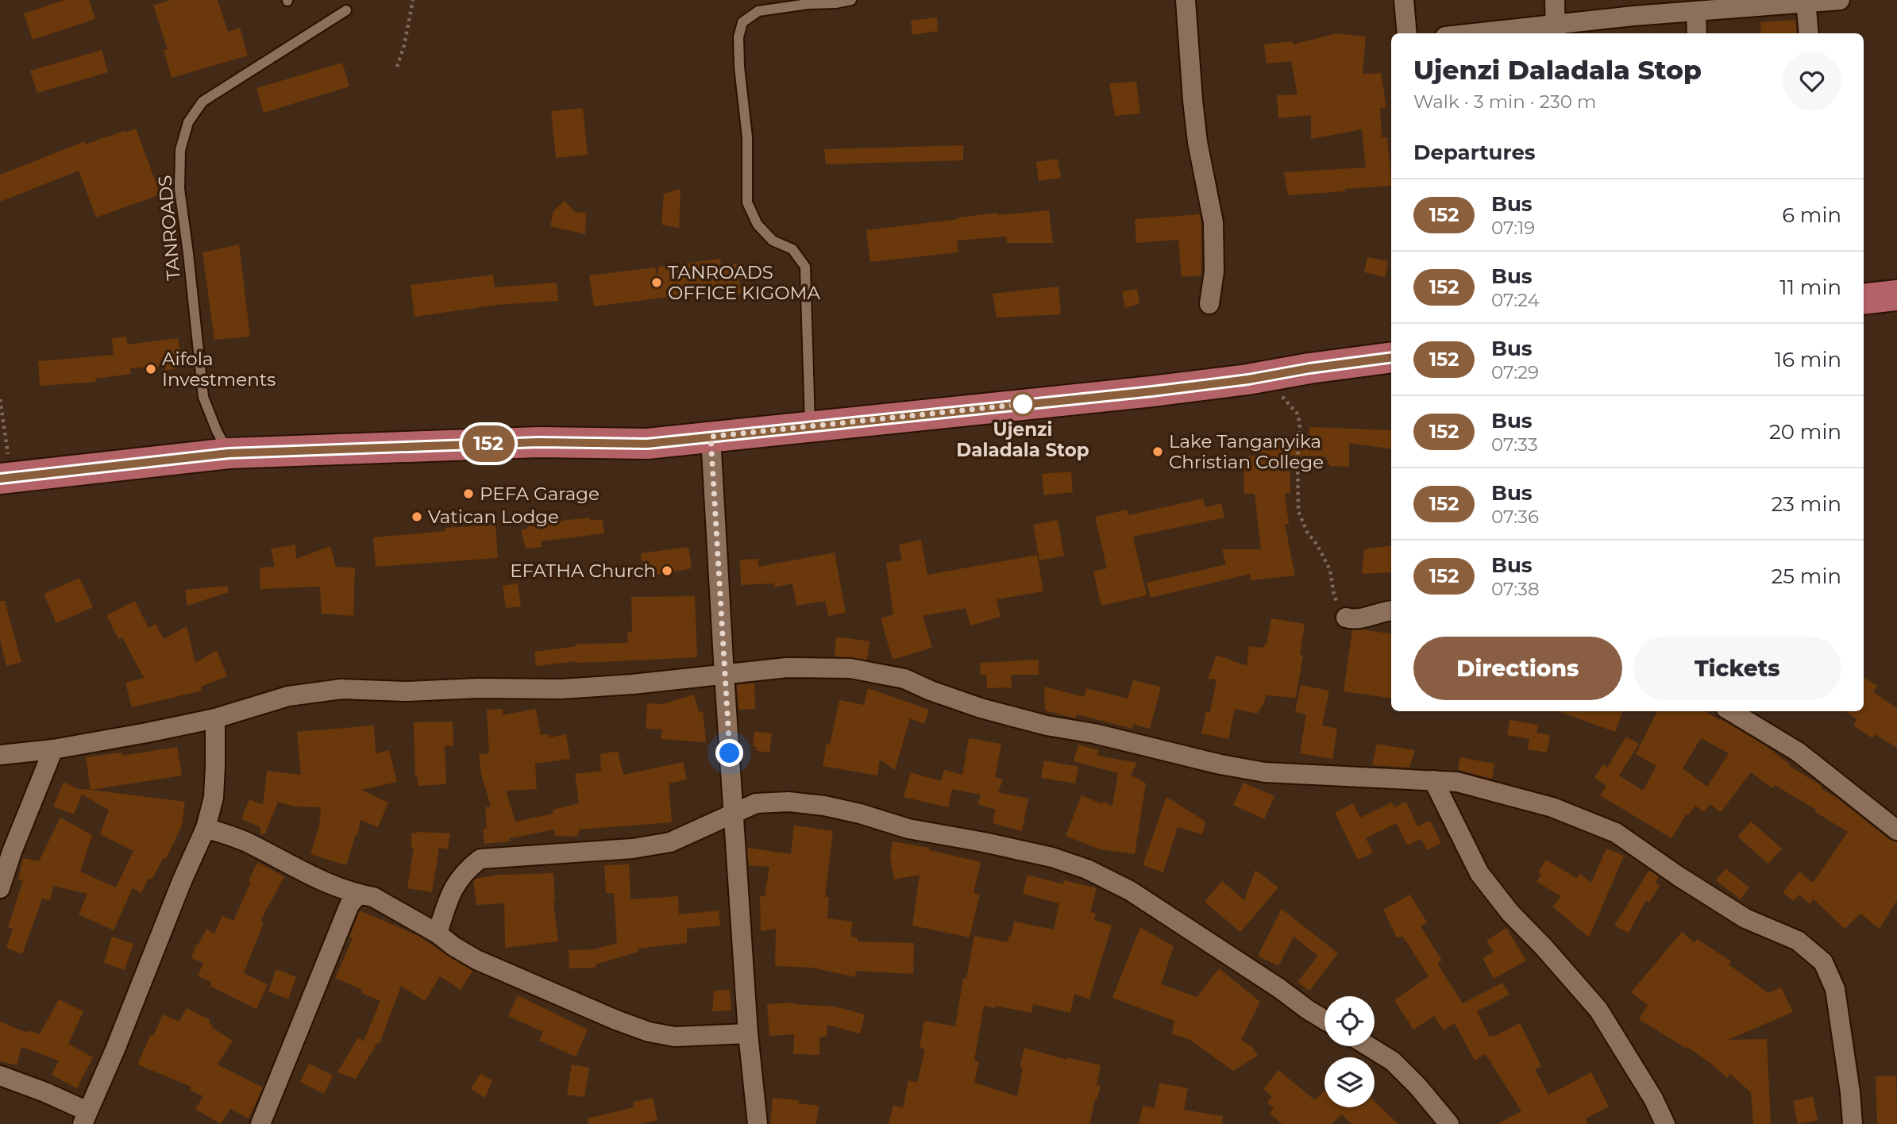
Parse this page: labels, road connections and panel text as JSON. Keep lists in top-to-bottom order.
{
  "streets": {
    "lane": ["TANROADS"]
  },
  "places": [
    "TANROADS OFFICE KIGOMA",
    "Aifola Investments",
    "Ujenzi Daladala Stop",
    "Lake Tanganyika Christian College",
    "PEFA Garage",
    "Vatican Lodge",
    "EFATHA Church"
  ],
  "lines": ["bus line 152"],
  "page": {
    "on_map": "152",
    "heading": [
      ["Ujenzi Daladala Stop", "Walk · 3 min · 230 m"],
      "Departures"
    ],
    "list": [
      {
        "mark": "152",
        "name": "Bus",
        "note": "07:19",
        "value": "6 min"
      },
      {
        "mark": "152",
        "name": "Bus",
        "note": "07:24",
        "value": "11 min"
      },
      {
        "mark": "152",
        "name": "Bus",
        "note": "07:29",
        "value": "16 min"
      },
      {
        "mark": "152",
        "name": "Bus",
        "note": "07:33",
        "value": "20 min"
      },
      {
        "mark": "152",
        "name": "Bus",
        "note": "07:36",
        "value": "23 min"
      },
      {
        "mark": "152",
        "name": "Bus",
        "note": "07:38",
        "value": "25 min"
      }
    ],
    "buttons": ["Directions", "Tickets"]
  }
}
